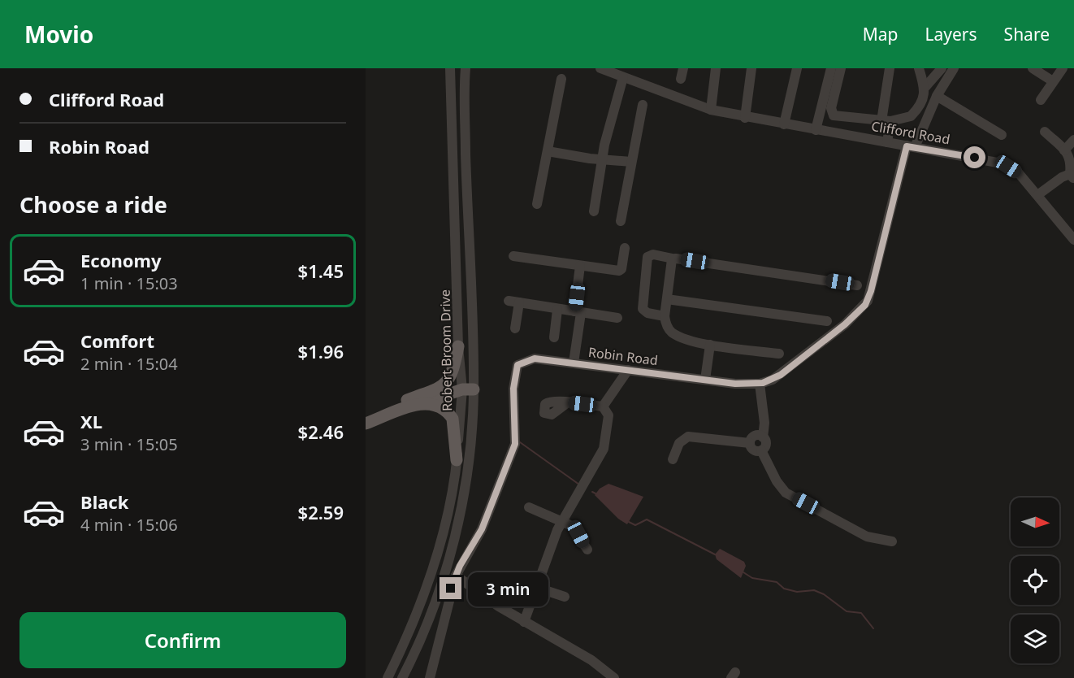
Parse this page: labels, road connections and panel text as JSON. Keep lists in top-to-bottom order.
{
  "streets": {
    "street": ["Clifford Road", "Robert Broom Drive", "Robin Road"]
  },
  "crossings": [
    ["Clifford Road", "Robin Road"]
  ],
  "north": "right",
  "page": {
    "header": "Movio",
    "nav": ["Map", "Layers", "Share"],
    "banner": ["Clifford Road", "Robin Road"],
    "heading": "Choose a ride",
    "list": [
      {
        "name": "Economy",
        "note": "1 min · 15:03",
        "value": "$1.45"
      },
      {
        "name": "Comfort",
        "note": "2 min · 15:04",
        "value": "$1.96"
      },
      {
        "name": "XL",
        "note": "3 min · 15:05",
        "value": "$2.46"
      },
      {
        "name": "Black",
        "note": "4 min · 15:06",
        "value": "$2.59"
      }
    ],
    "bubble": "3 min",
    "buttons": "Confirm"
  }
}
